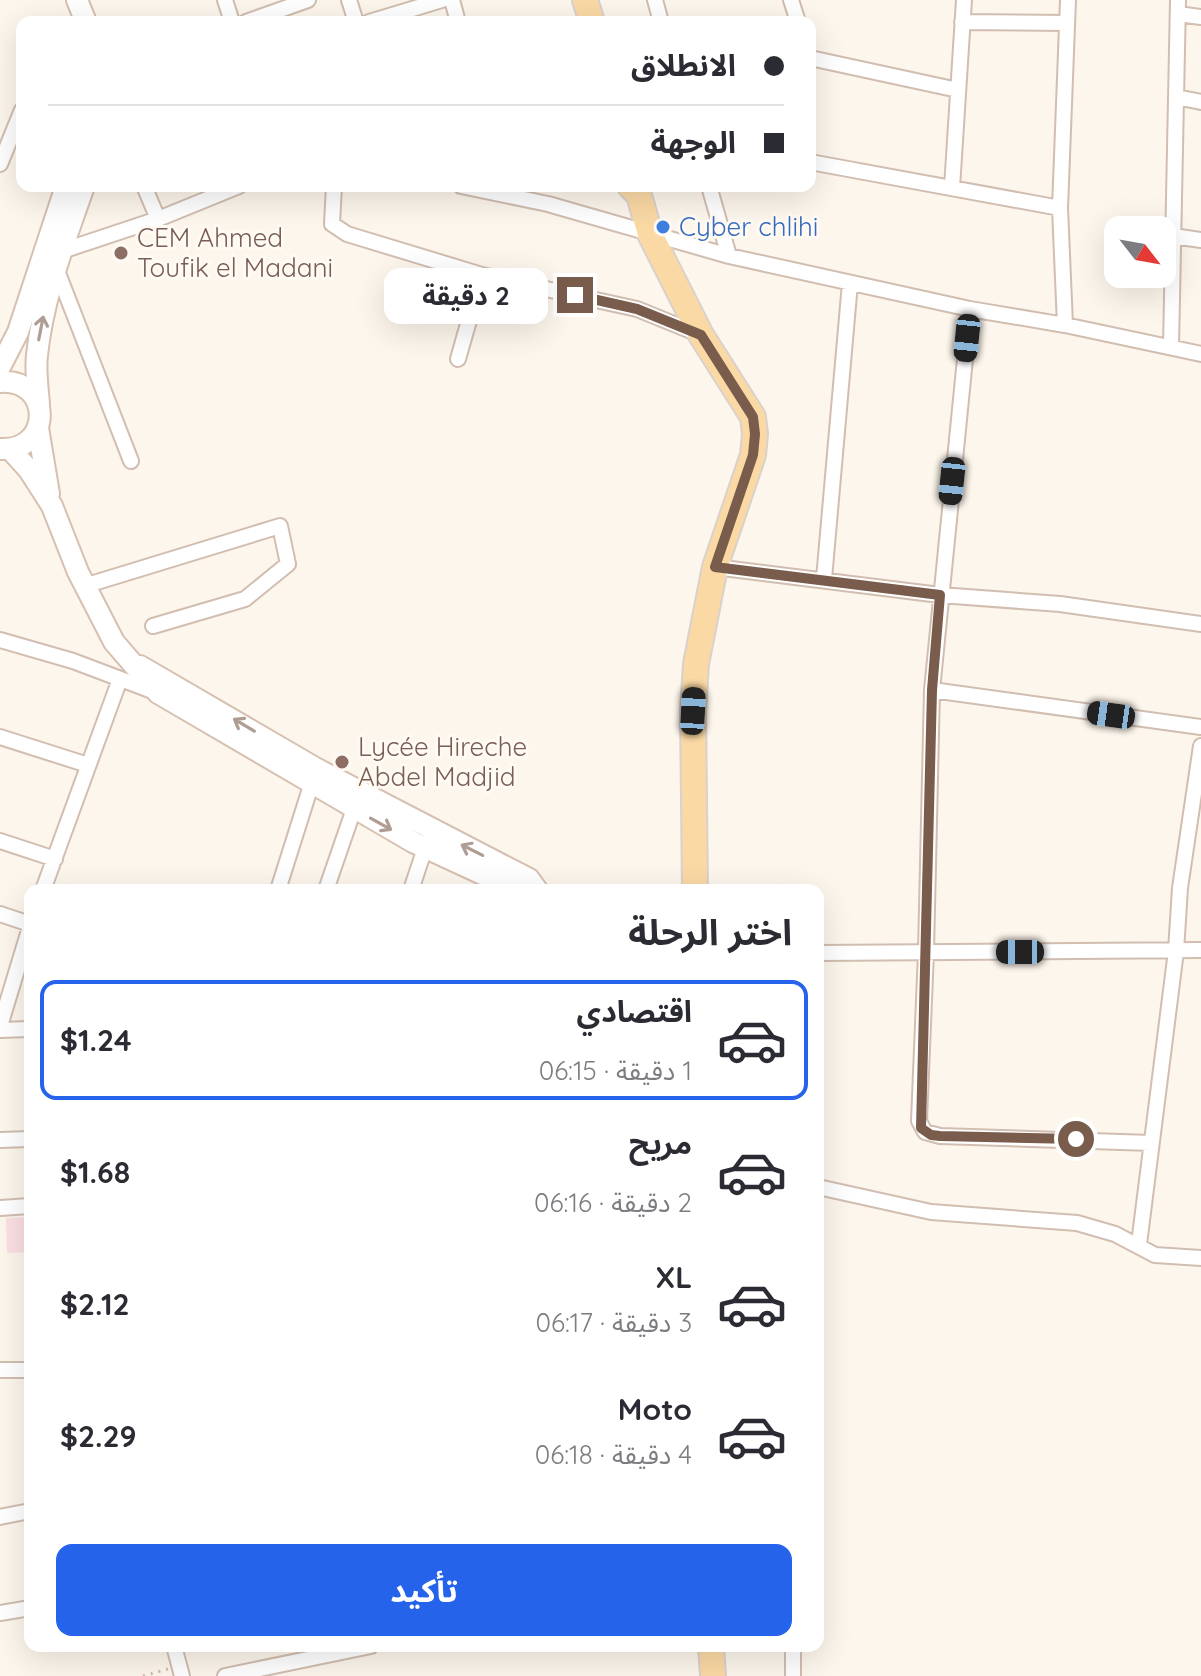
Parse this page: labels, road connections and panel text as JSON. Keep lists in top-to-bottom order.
{
  "places": ["Cyber chlihi", "CEM Ahmed Toufik el Madani", "Lycée Hireche Abdel Madjid"],
  "north": "bottom right",
  "page": {
    "banner": ["الانطلاق", "الوجهة"],
    "bubble": "2 دقيقة",
    "heading": "اختر الرحلة",
    "list": [
      {
        "name": "اقتصادي",
        "note": "1 دقيقة · 06:15",
        "value": "$1.24"
      },
      {
        "name": "مريح",
        "note": "2 دقيقة · 06:16",
        "value": "$1.68"
      },
      {
        "name": "XL",
        "note": "3 دقيقة · 06:17",
        "value": "$2.12"
      },
      {
        "name": "Moto",
        "note": "4 دقيقة · 06:18",
        "value": "$2.29"
      }
    ],
    "buttons": "تأكيد"
  }
}
